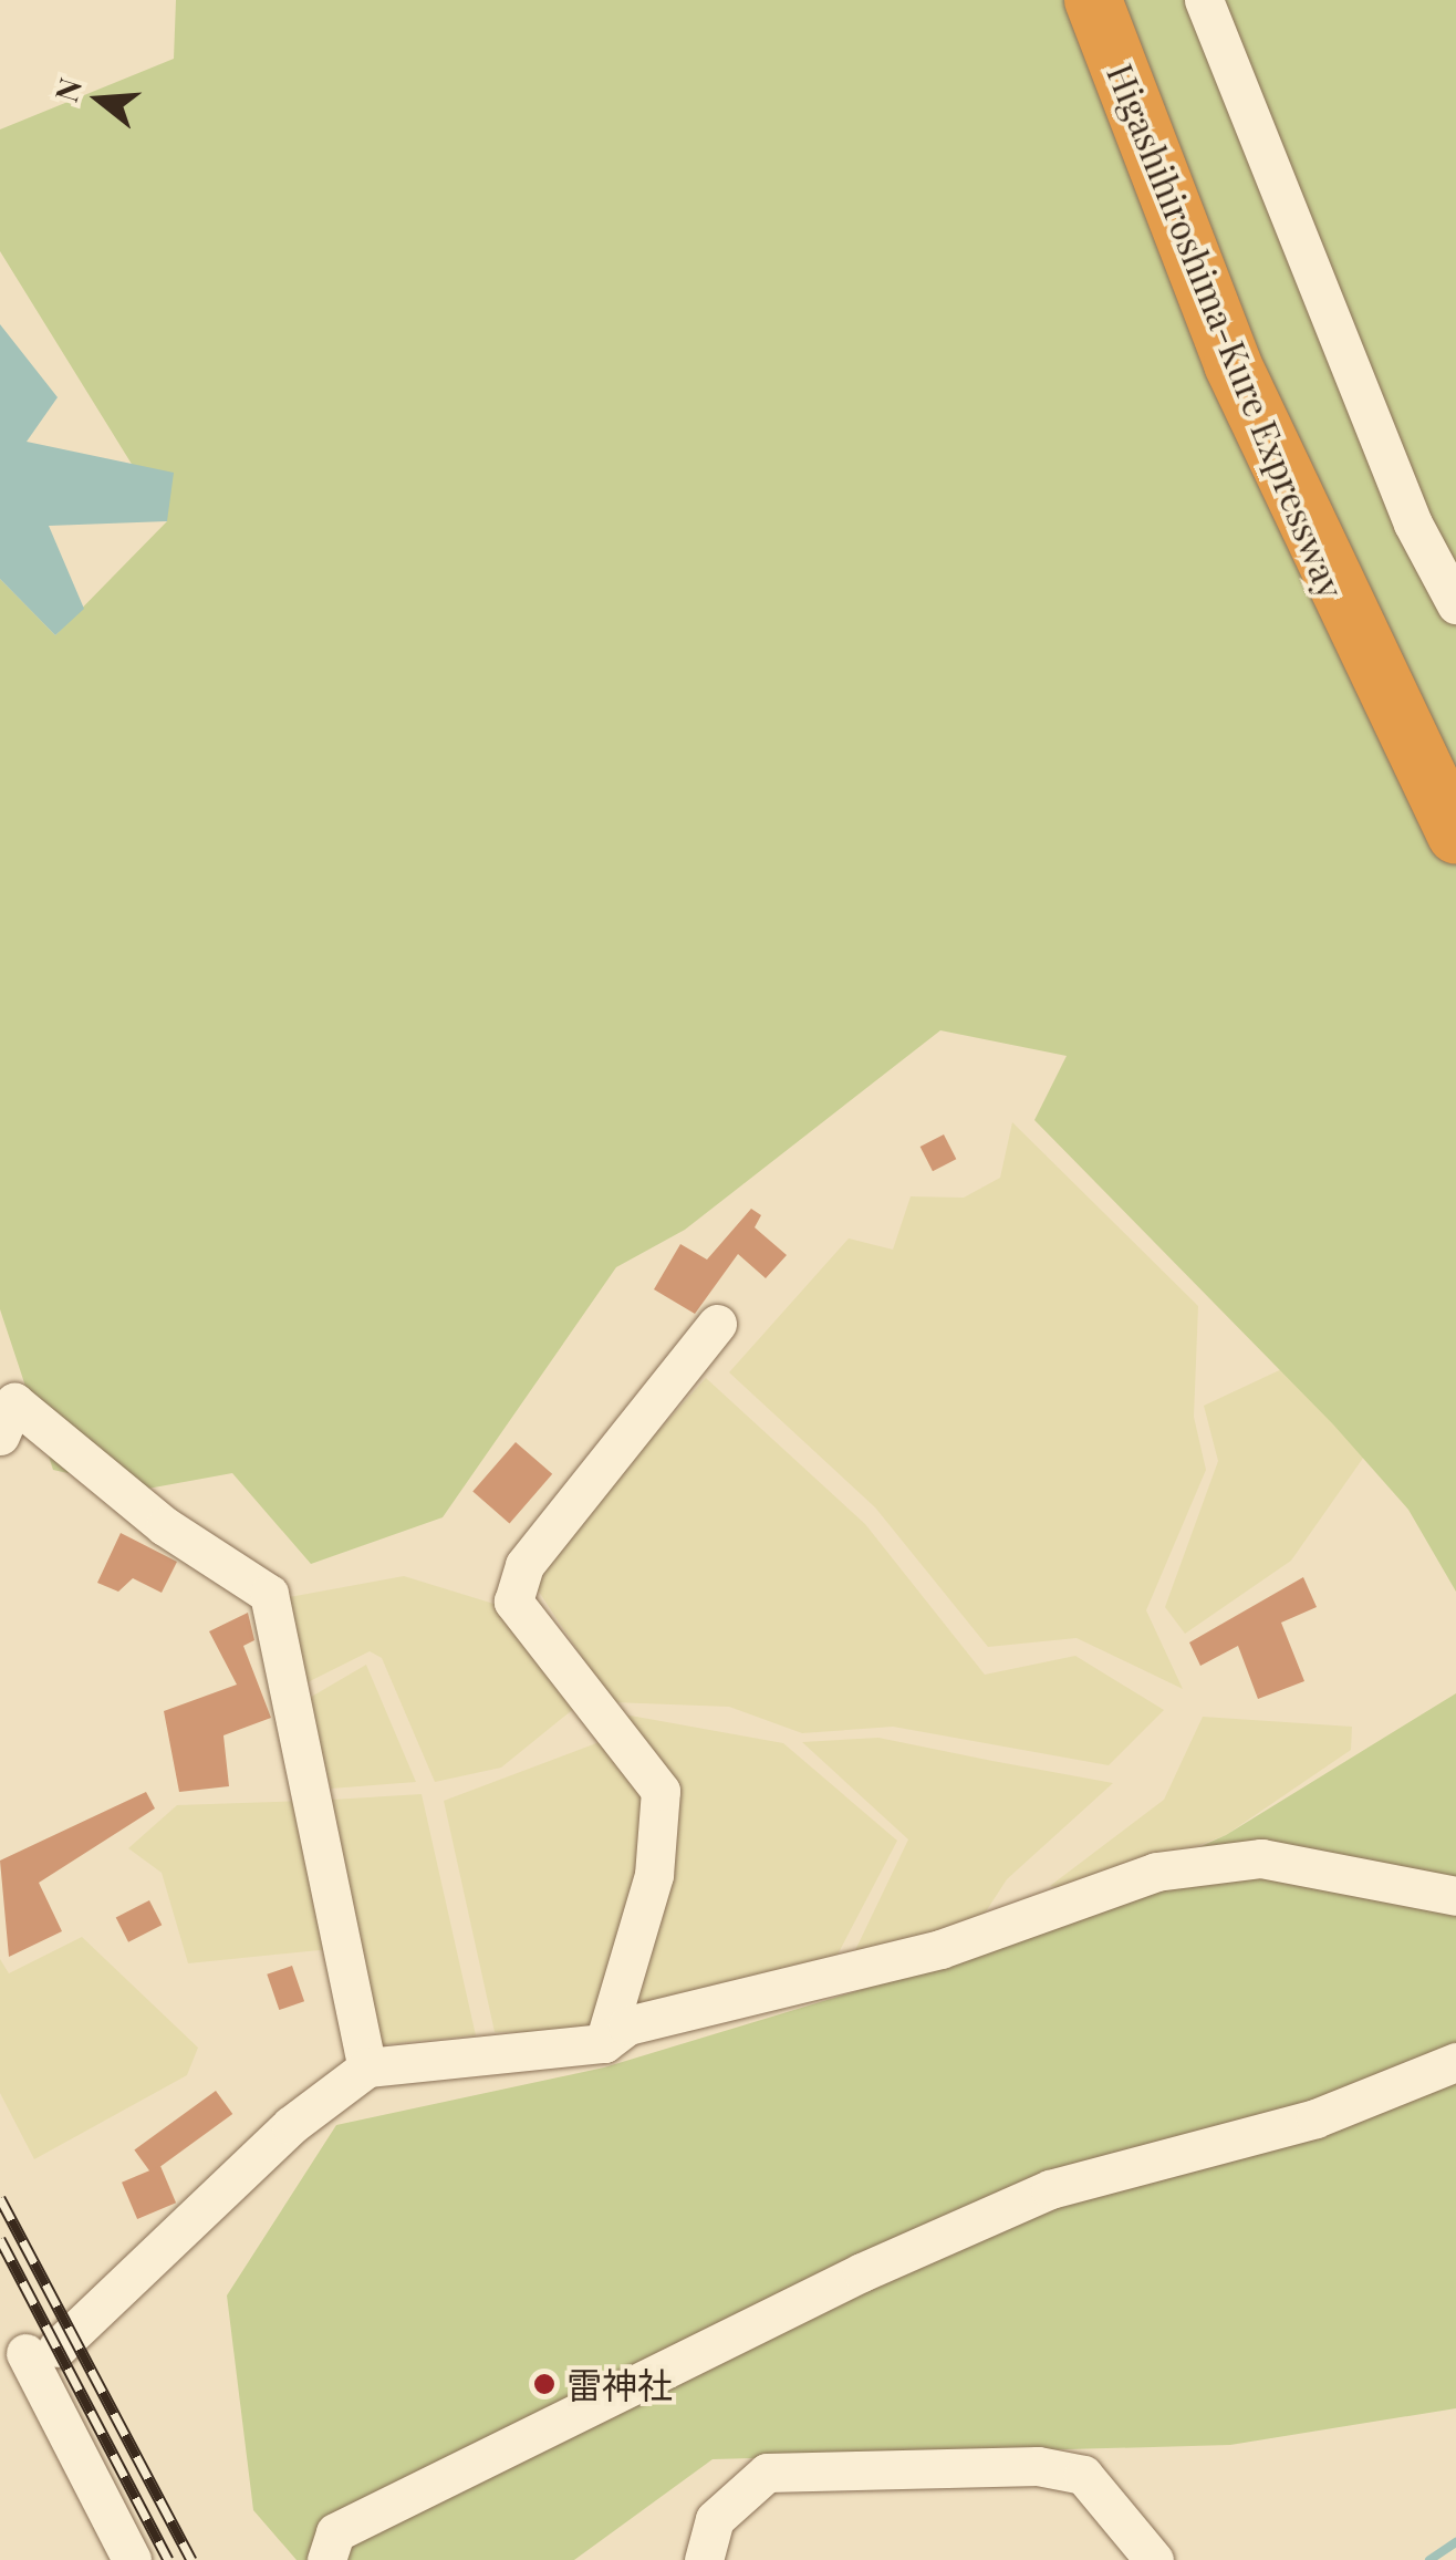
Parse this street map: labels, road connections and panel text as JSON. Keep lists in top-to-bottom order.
{
  "streets": {
    "highway": ["Higashihiroshima-Kure Expressway"]
  },
  "places": ["雷神社"],
  "north": "left"
}
